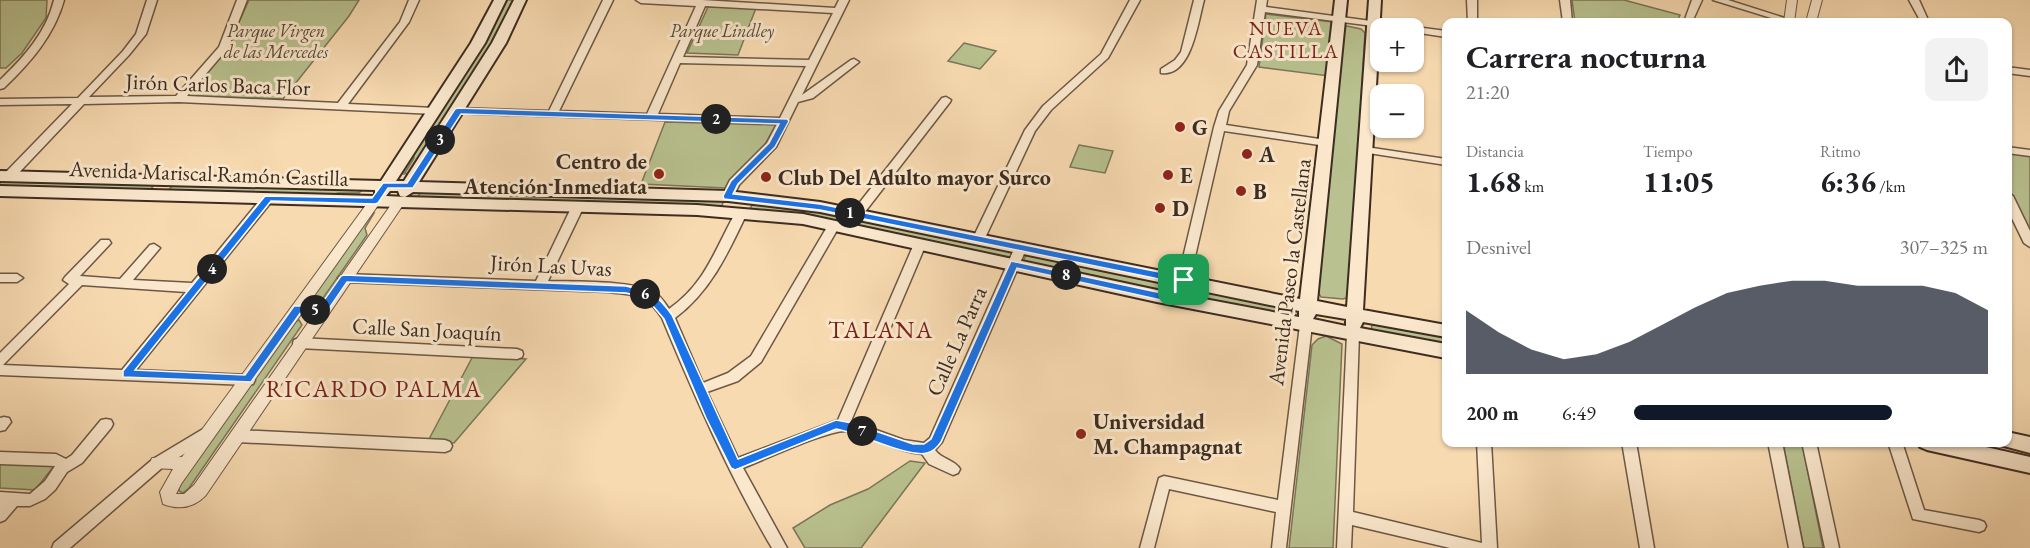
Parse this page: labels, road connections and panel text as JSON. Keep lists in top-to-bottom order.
{
  "streets": {
    "main road": ["Avenida Mariscal Ramón Castilla", "Avenida Paseo la Castellana"],
    "street": [
      "Jirón Carlos Baca Flor",
      "Jirón Las Uvas",
      "Calle San Joaquín",
      "Calle La Parra"
    ]
  },
  "crossings": [
    ["Avenida Mariscal Ramón Castilla", "Avenida Paseo la Castellana"],
    ["Avenida Mariscal Ramón Castilla", "Calle La Parra"]
  ],
  "districts": ["NUEVA CASTILLA", "TALANA", "RICARDO PALMA"],
  "parks": ["Parque Virgen de las Mercedes", "Parque Lindley"],
  "places": [
    "G",
    "A",
    "Centro de Atención Inmediata",
    "E",
    "Club Del Adulto mayor Surco",
    "B",
    "D",
    "Universidad M. Champagnat"
  ],
  "page": {
    "map_buttons": ["+", "−"],
    "heading": ["Carrera nocturna", "21:20"],
    "pins": [
      "2",
      "3",
      "1",
      "4",
      "8",
      "6",
      "5",
      "7"
    ],
    "stats": [
      ["Distancia", "1.68 km"],
      ["Tiempo", "11:05"],
      ["Ritmo", "6:36 /km"]
    ],
    "chart": ["Desnivel", "307–325 m"],
    "list": [
      {
        "name": "200 m",
        "note": "6:49"
      }
    ]
  }
}
